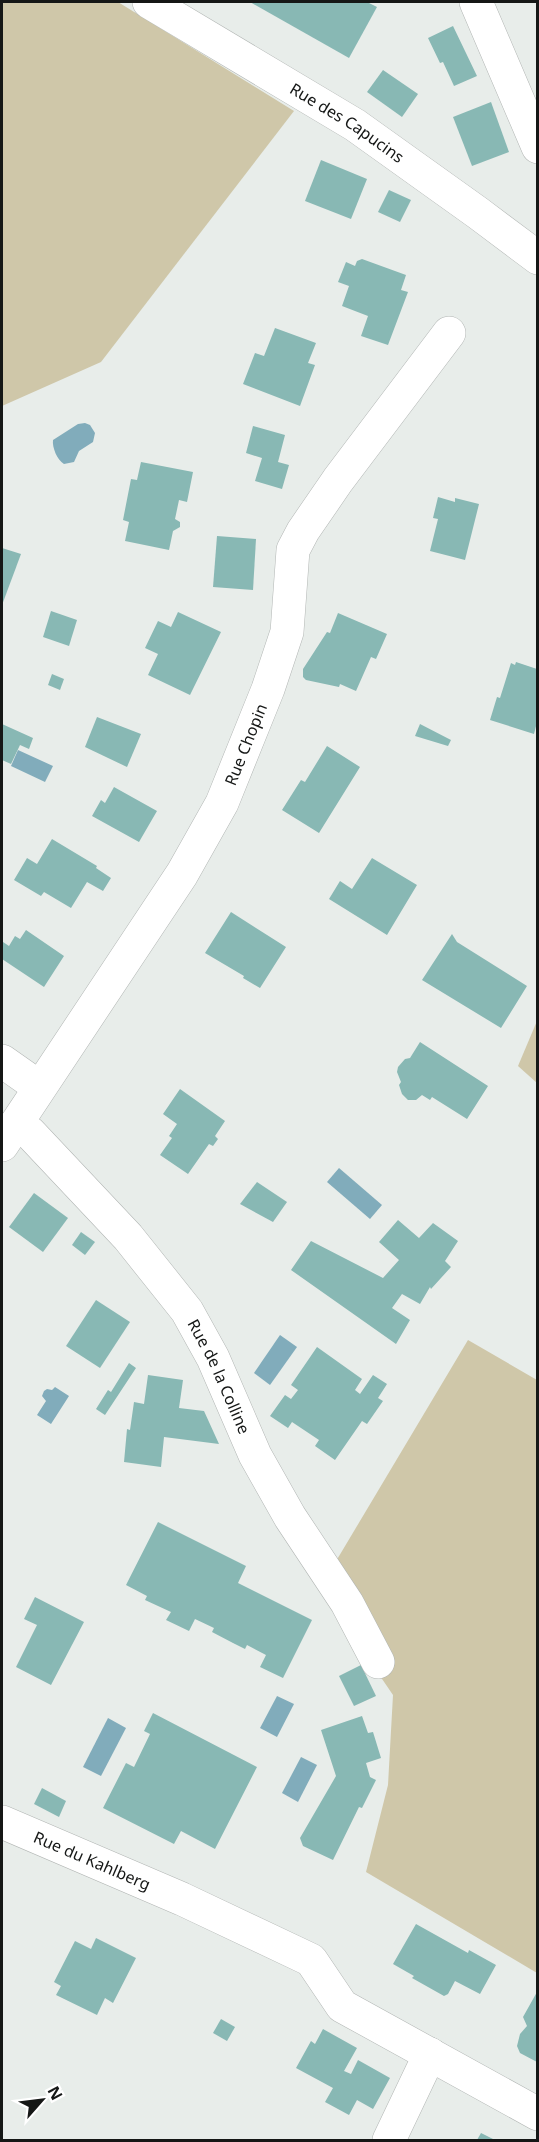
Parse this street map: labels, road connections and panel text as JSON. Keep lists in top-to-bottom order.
{
  "streets": {
    "street": [
      "Rue des Capucins",
      "Rue Chopin",
      "Rue de la Colline",
      "Rue du Kahlberg"
    ]
  },
  "crossings": [
    ["Rue Chopin", "Rue de la Colline"]
  ],
  "north": "top right"
}
